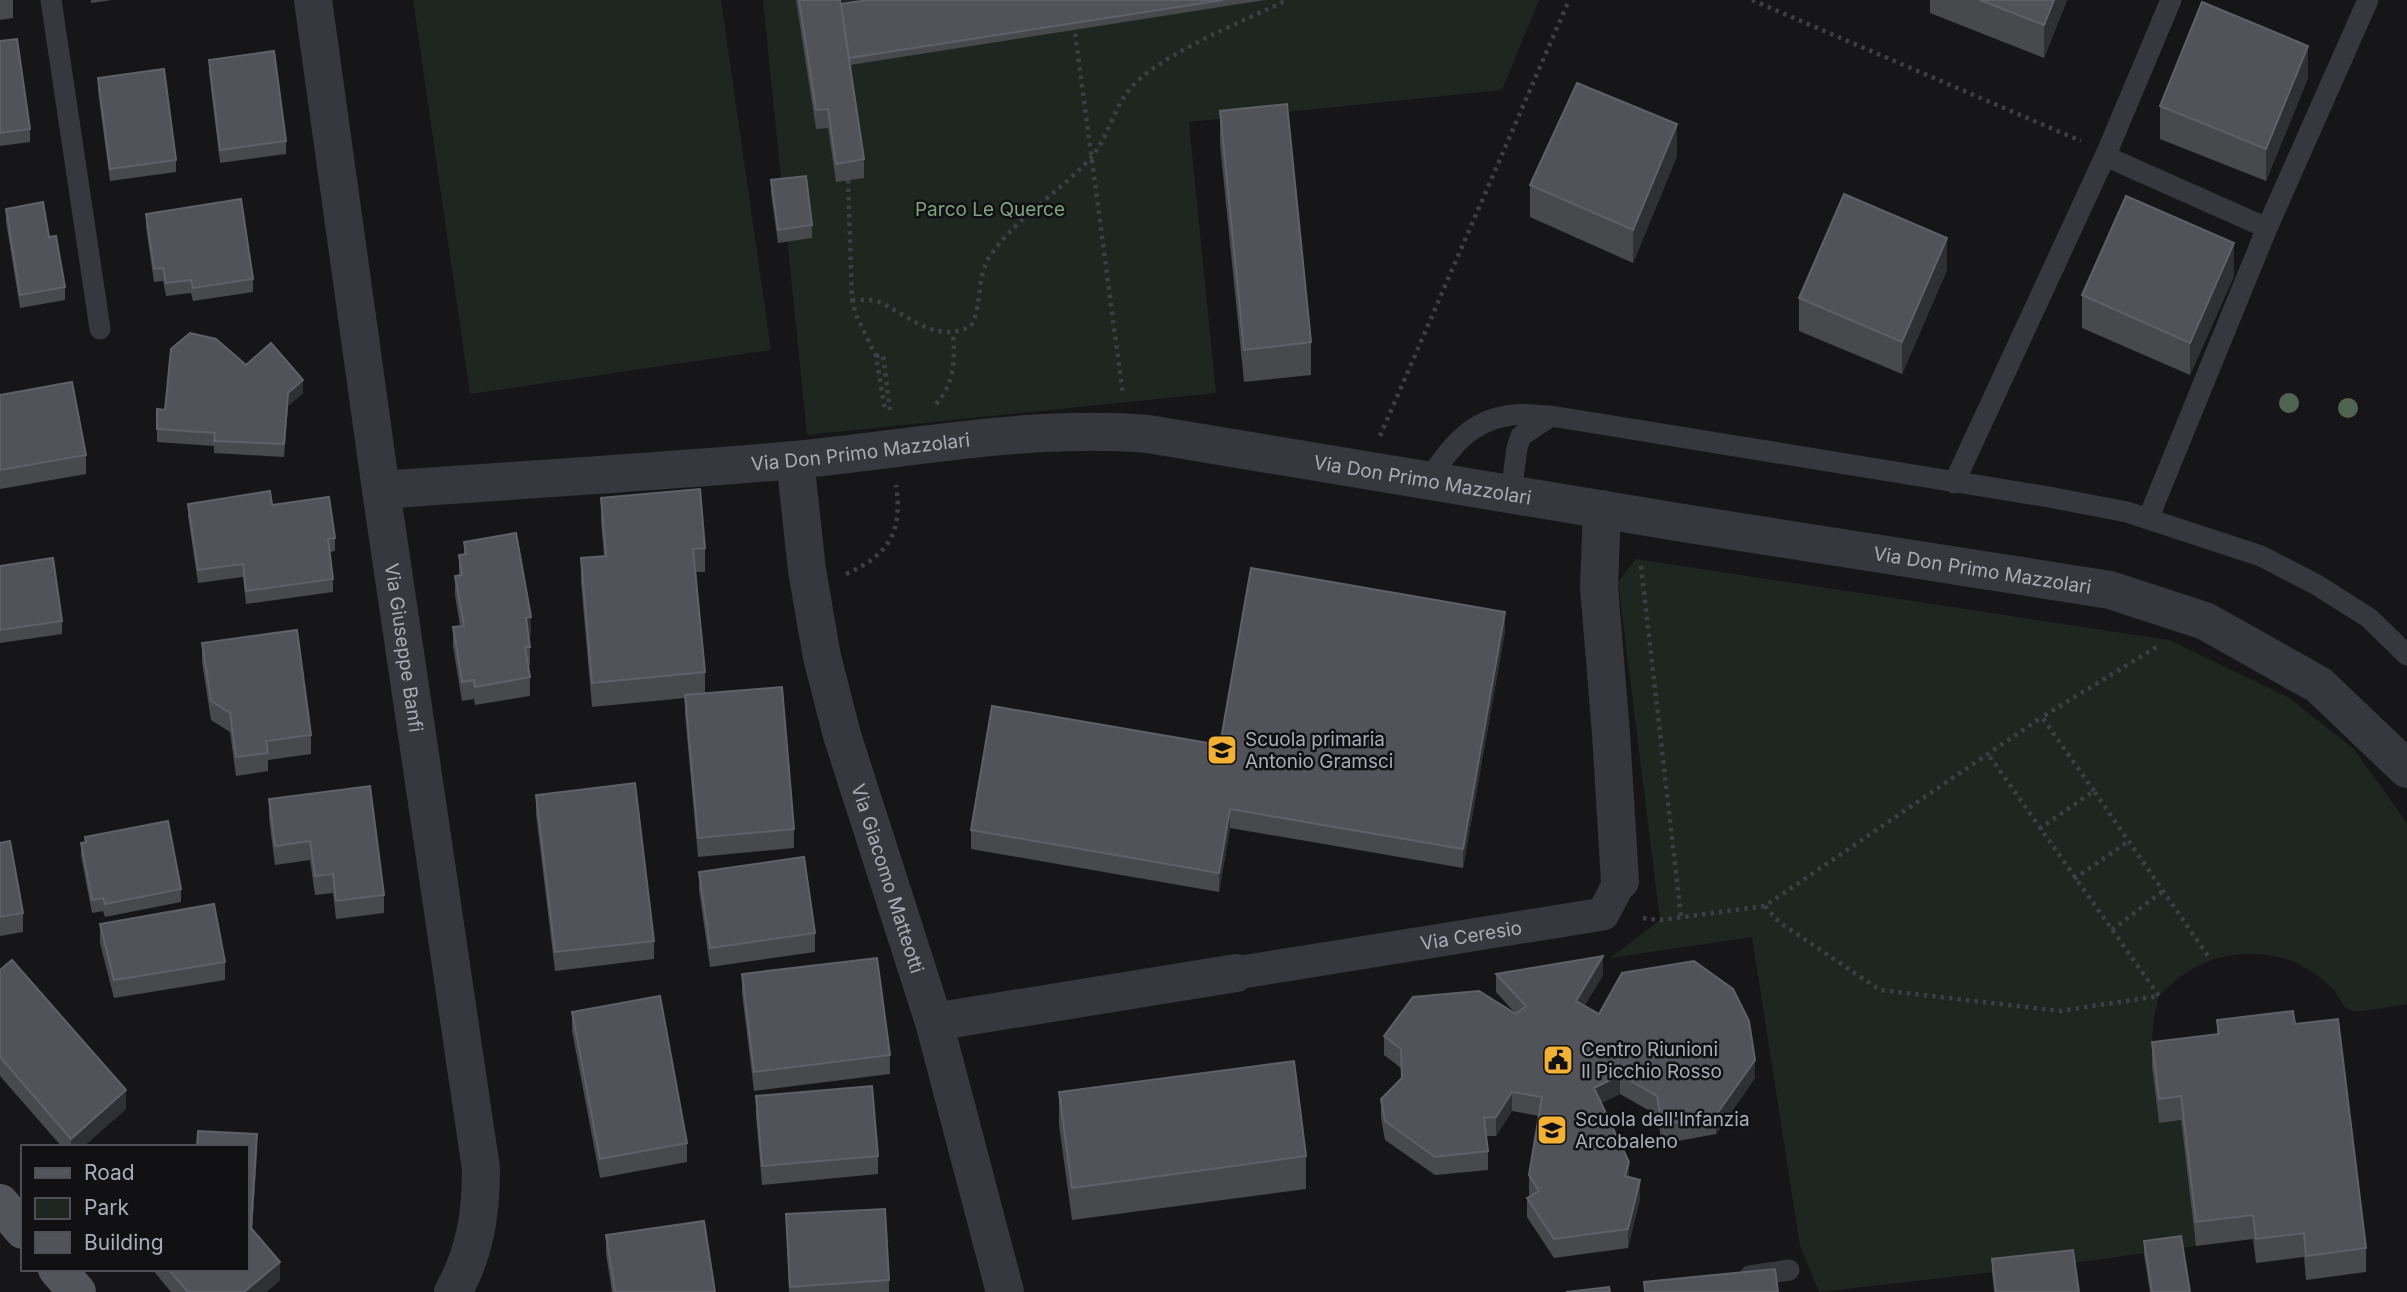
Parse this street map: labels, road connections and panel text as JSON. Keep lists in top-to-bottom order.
{
  "streets": {
    "street": [
      "Via Don Primo Mazzolari",
      "Via Giuseppe Banfi",
      "Via Giacomo Matteotti",
      "Via Ceresio"
    ]
  },
  "crossings": [
    ["Via Don Primo Mazzolari", "Via Giuseppe Banfi"],
    ["Via Don Primo Mazzolari", "Via Giacomo Matteotti"],
    ["Via Giacomo Matteotti", "Via Ceresio"]
  ],
  "parks": ["Parco Le Querce"],
  "places": {
    "school or university": ["Scuola primaria Antonio Gramsci", "Scuola dell'Infanzia Arcobaleno"],
    "public building": ["Centro Riunioni Il Picchio Rosso"]
  },
  "legend": ["Road", "Park", "Building"]
}
